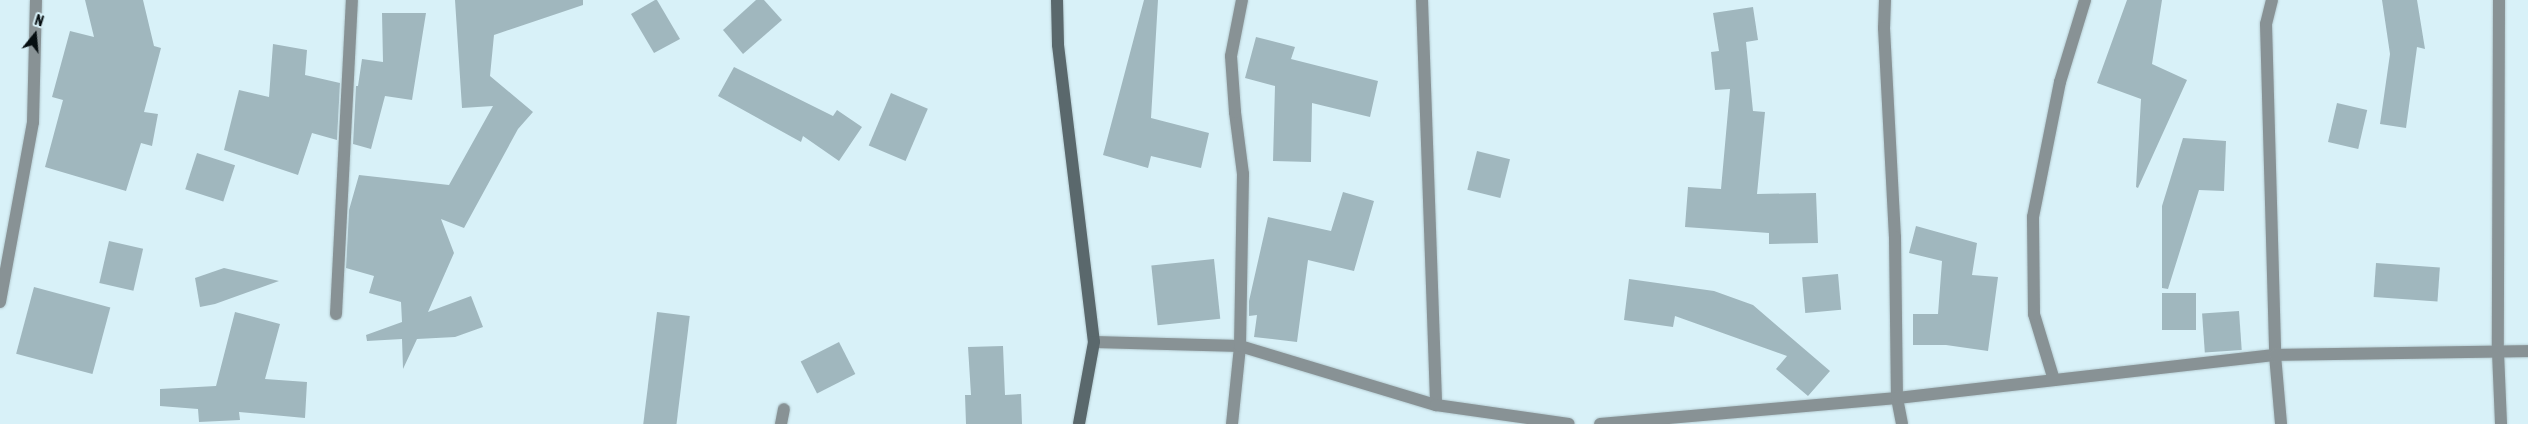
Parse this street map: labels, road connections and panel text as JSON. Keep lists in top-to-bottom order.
{
  "north": "top"
}
